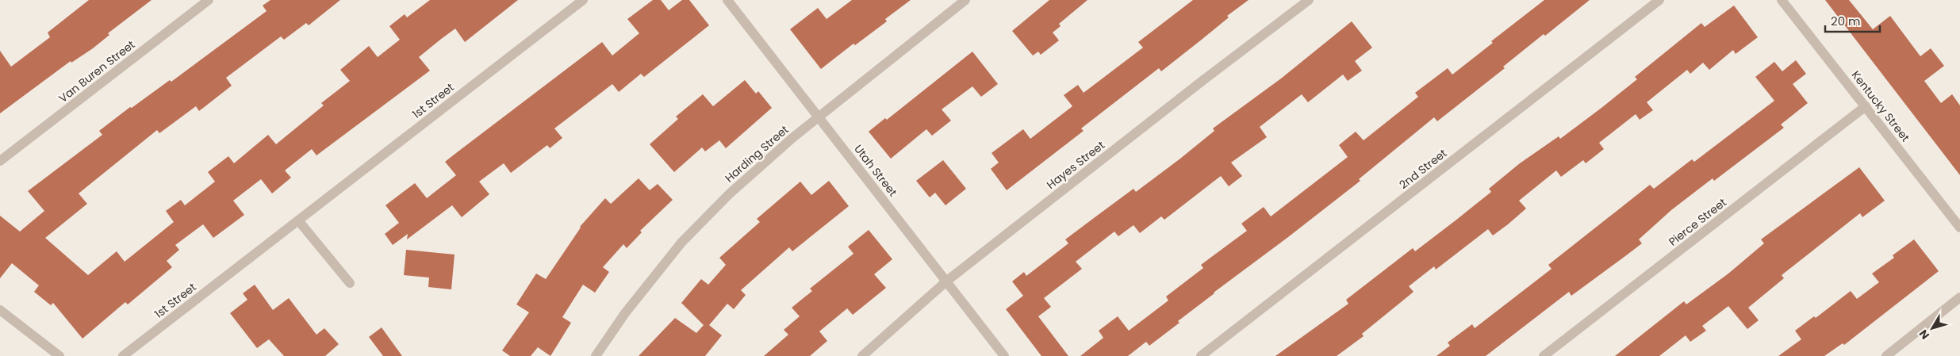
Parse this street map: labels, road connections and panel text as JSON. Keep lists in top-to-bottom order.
{
  "streets": {
    "street": [
      "Van Buren Street",
      "1st Street",
      "Kentucky Street",
      "Harding Street",
      "Hayes Street",
      "2nd Street",
      "Utah Street",
      "Pierce Street"
    ]
  },
  "crossings": [
    ["Kentucky Street", "Pierce Street"],
    ["Harding Street", "Utah Street"],
    ["Hayes Street", "Utah Street"]
  ],
  "scale_bar": "20 m",
  "north": "bottom left"
}
